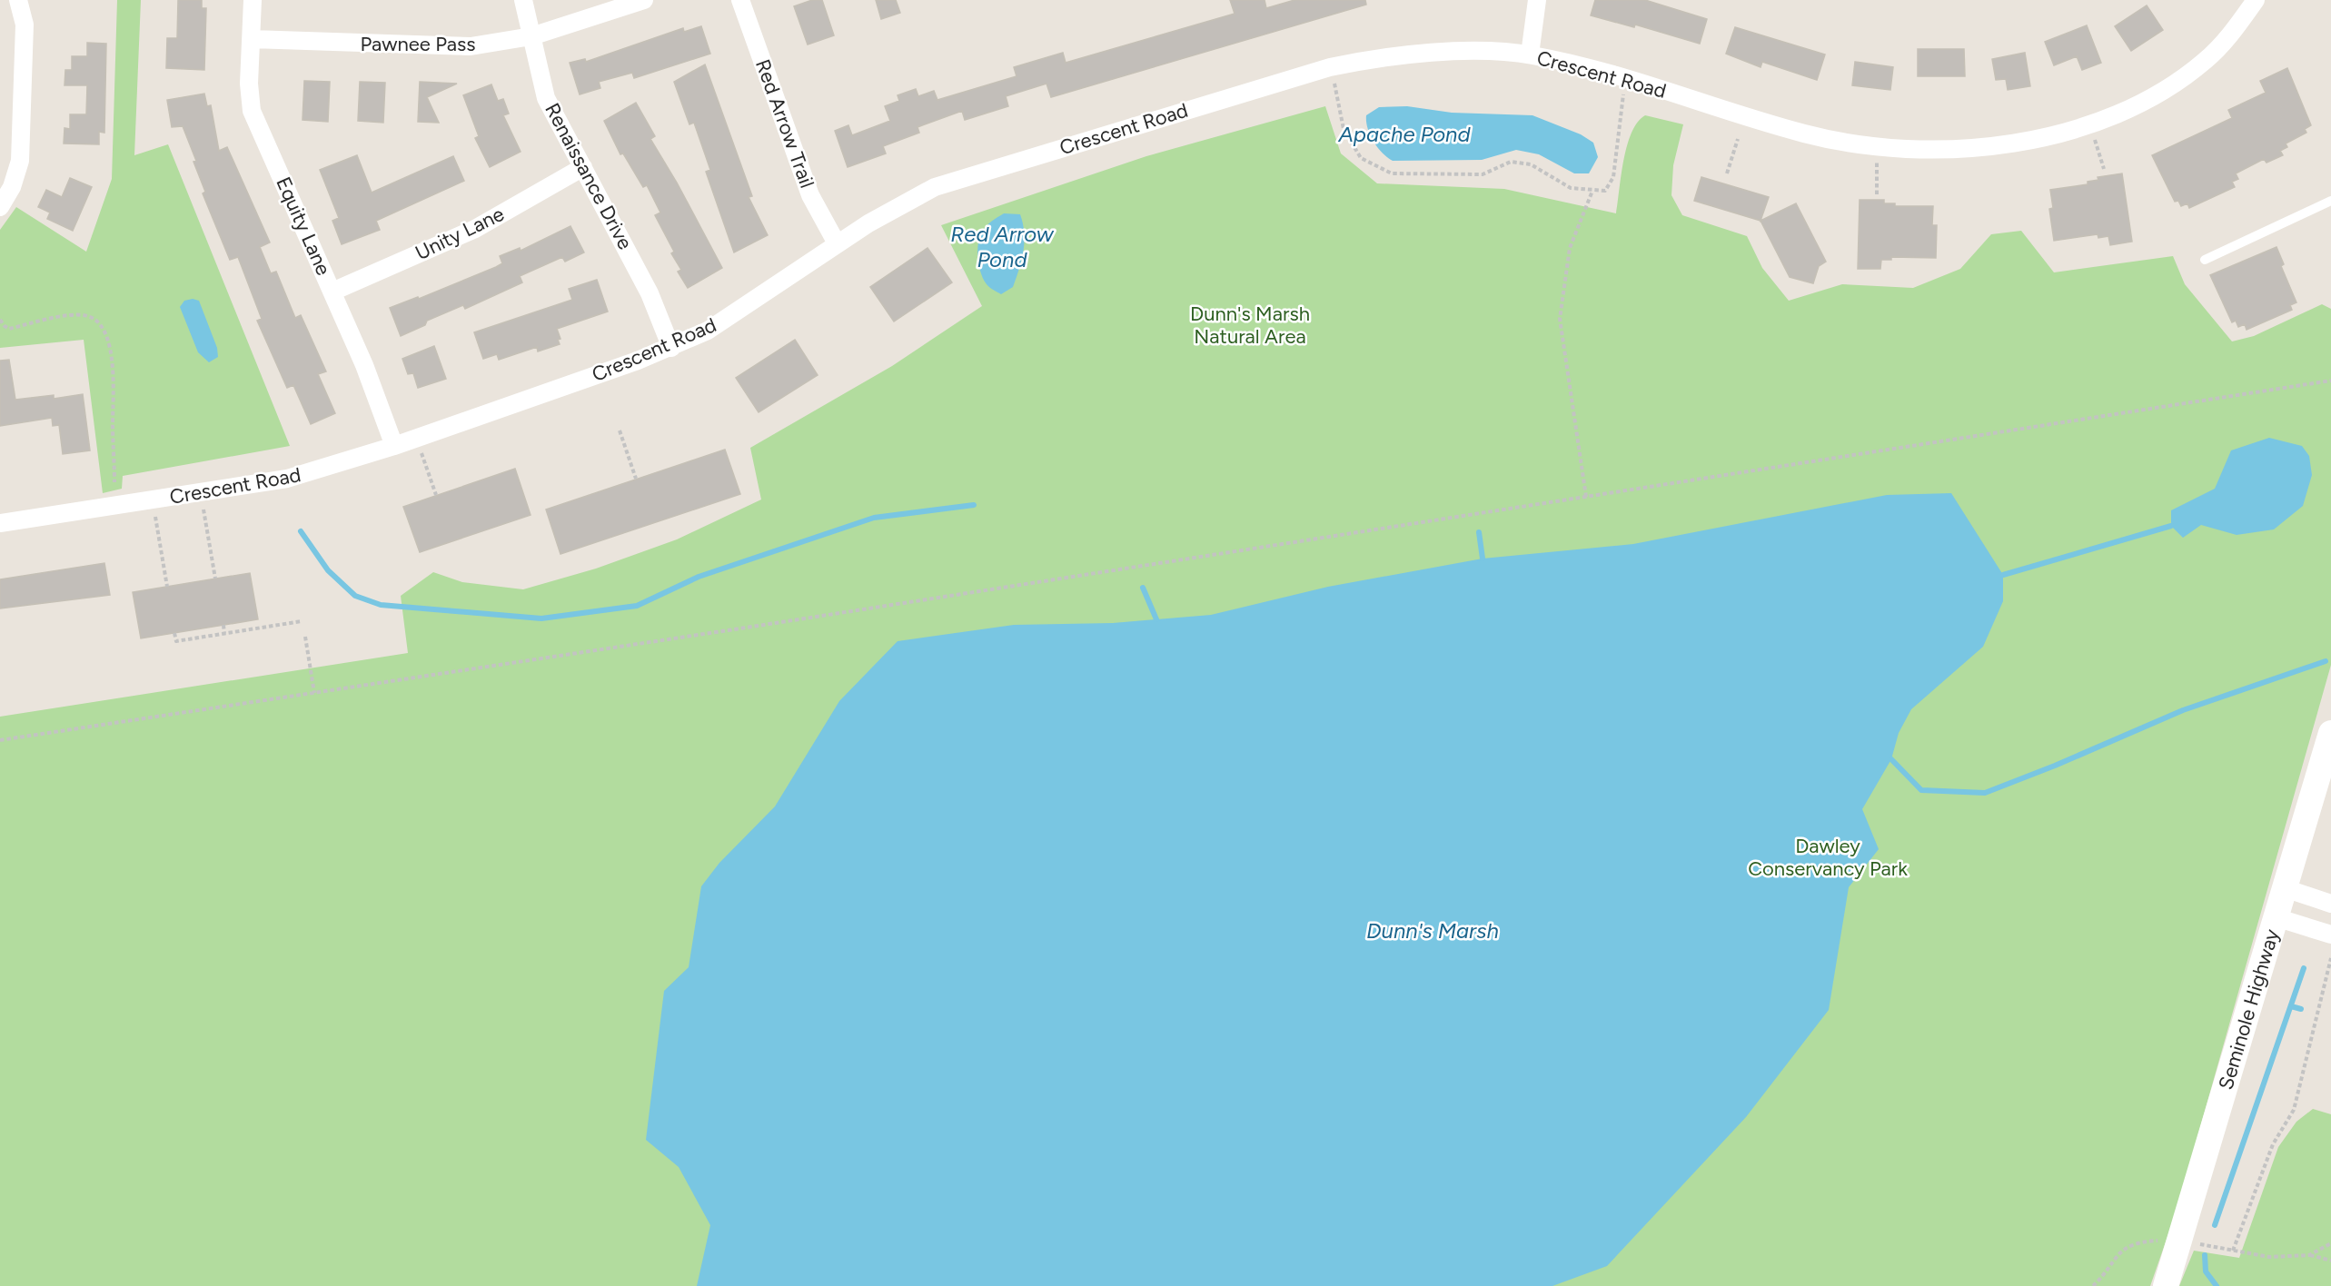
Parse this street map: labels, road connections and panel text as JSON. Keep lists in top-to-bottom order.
{
  "streets": {
    "street": [
      "Pawnee Pass",
      "Crescent Road",
      "Red Arrow Trail",
      "Renaissance Drive",
      "Equity Lane",
      "Unity Lane",
      "Seminole Highway"
    ]
  },
  "crossings": [
    ["Pawnee Pass", "Renaissance Drive"],
    ["Pawnee Pass", "Equity Lane"],
    ["Crescent Road", "Red Arrow Trail"],
    ["Crescent Road", "Renaissance Drive"],
    ["Crescent Road", "Equity Lane"],
    ["Renaissance Drive", "Unity Lane"],
    ["Equity Lane", "Unity Lane"]
  ],
  "water": ["Apache Pond", "Red Arrow Pond", "Dunn's Marsh"],
  "parks": ["Dunn's Marsh Natural Area", "Dawley Conservancy Park"]
}
